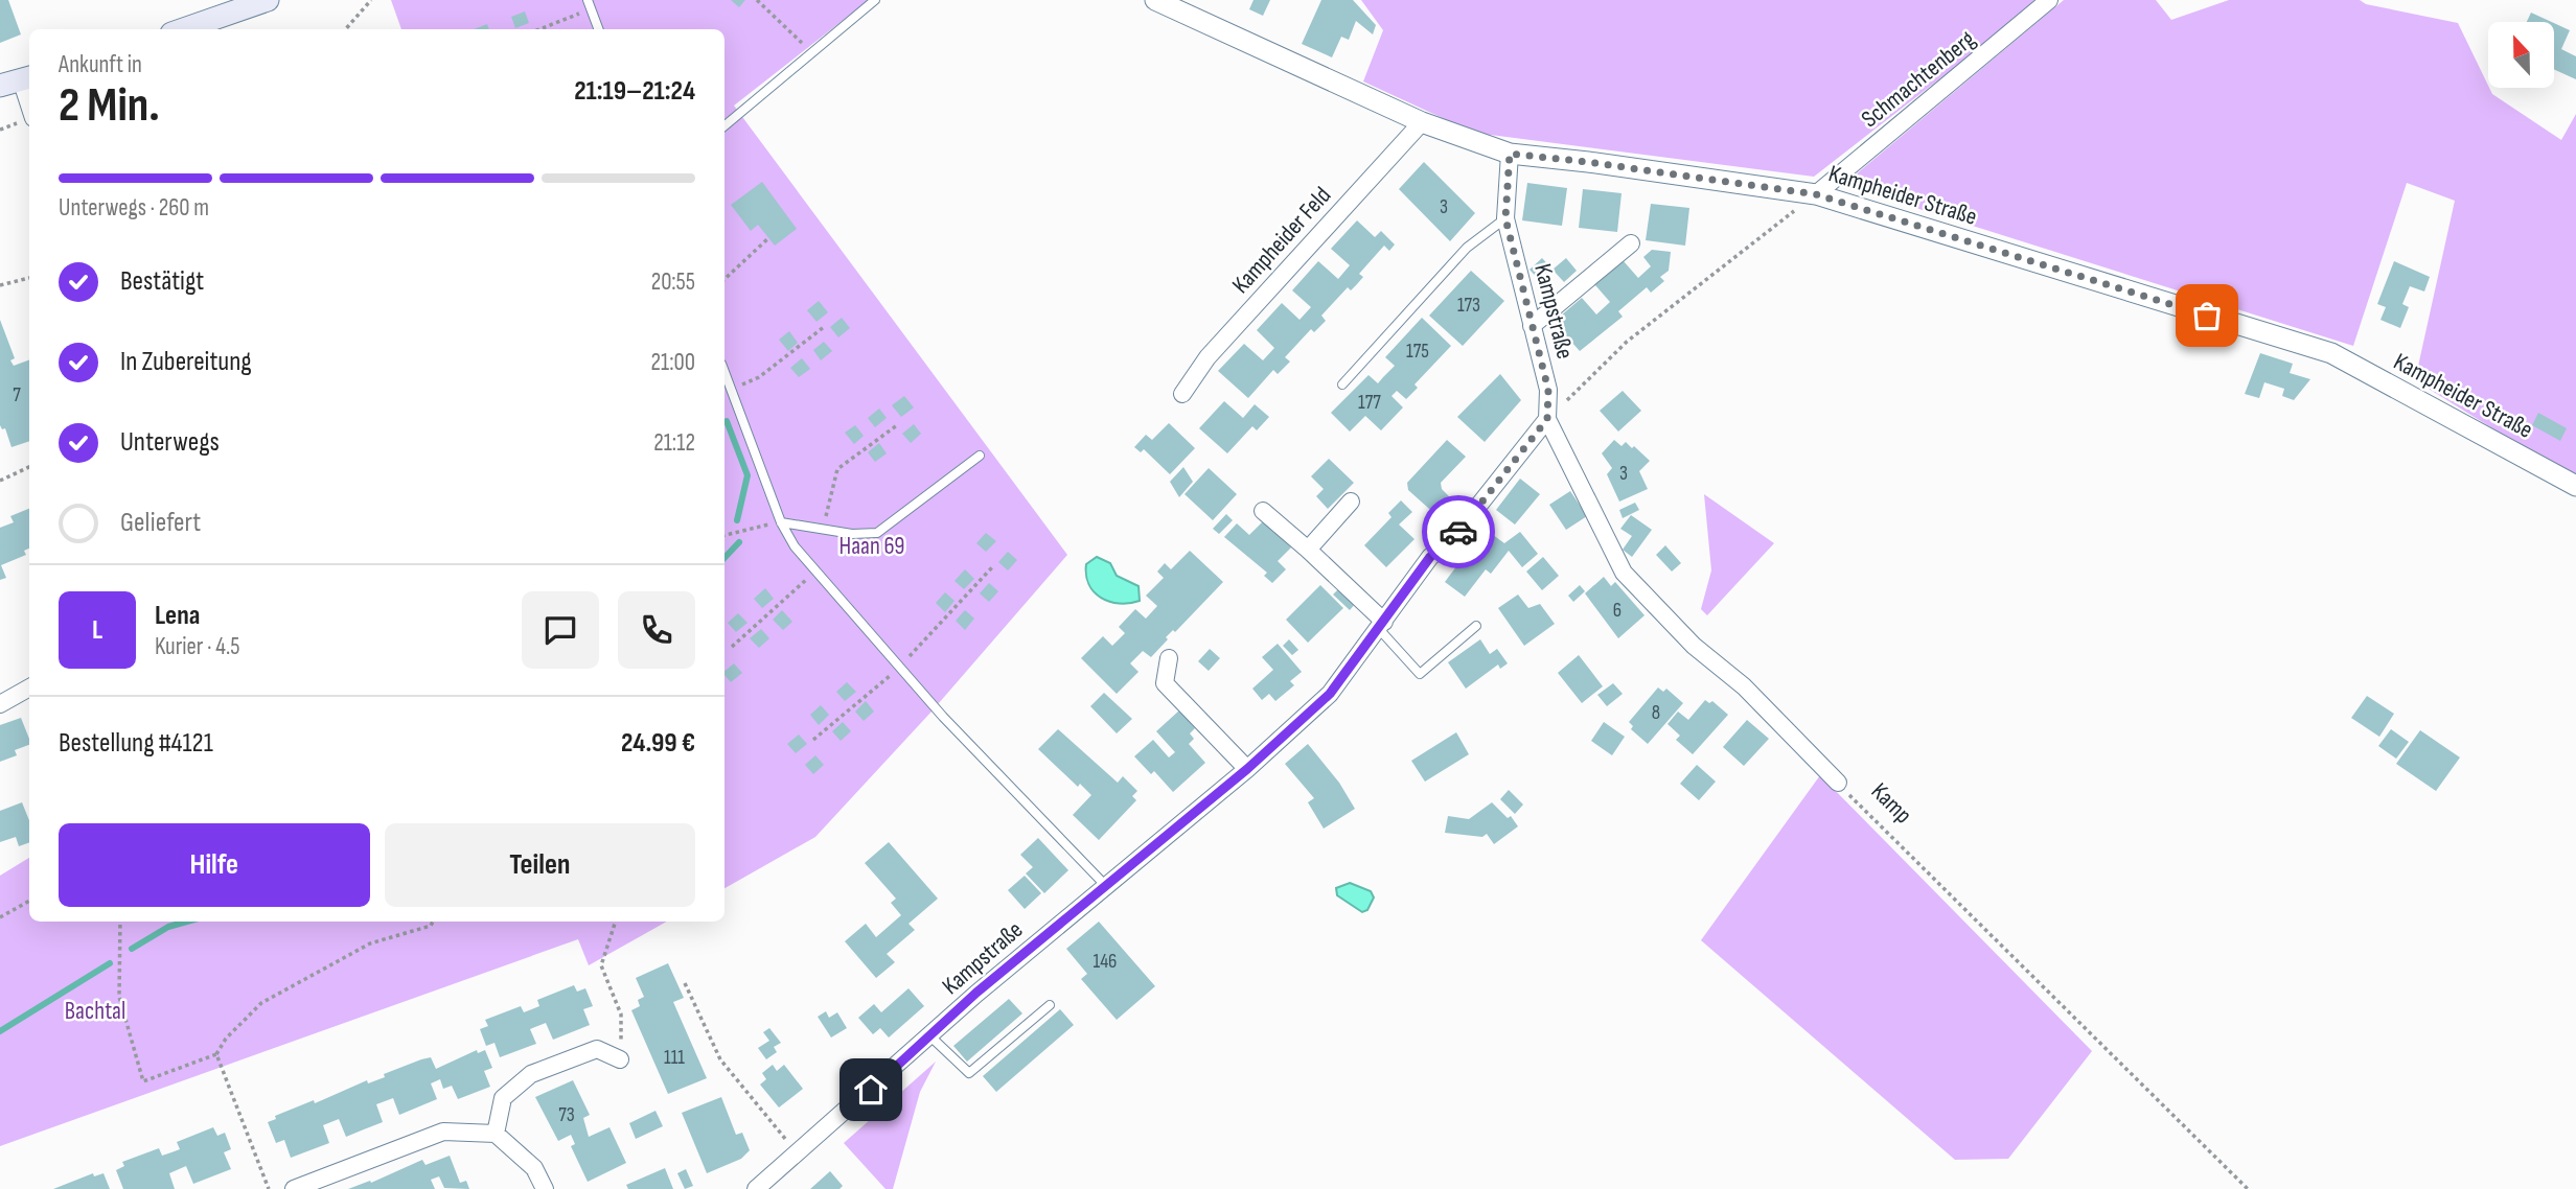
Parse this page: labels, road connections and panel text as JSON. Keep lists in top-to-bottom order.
{
  "streets": {
    "street": [
      "Schmachtenberg",
      "Kampheider Straße",
      "Kampheider Feld",
      "Kampstraße",
      "Kamp"
    ]
  },
  "crossings": [
    ["Schmachtenberg", "Kampheider Straße"],
    ["Kampheider Straße", "Kampheider Feld"],
    ["Kampheider Straße", "Kampstraße"],
    ["Kampstraße", "Kamp"]
  ],
  "parks": ["Haan 69", "Bachtal"],
  "house_numbers": [
    "3",
    "173",
    "175",
    "7",
    "177",
    "3",
    "6",
    "8",
    "146",
    "111",
    "73"
  ],
  "north": "top",
  "page": {
    "heading": ["2 Min.", "Ankunft in", "21:19–21:24"],
    "panel": [
      "Lena",
      "Kurier · 4.5",
      "Bestellung #4121",
      "24.99 €"
    ],
    "bar": "Unterwegs · 260 m",
    "list": [
      ["Bestätigt", "20:55"],
      ["In Zubereitung", "21:00"],
      ["Unterwegs", "21:12"],
      "Geliefert"
    ],
    "round": "L",
    "buttons": ["Hilfe", "Teilen"]
  }
}
